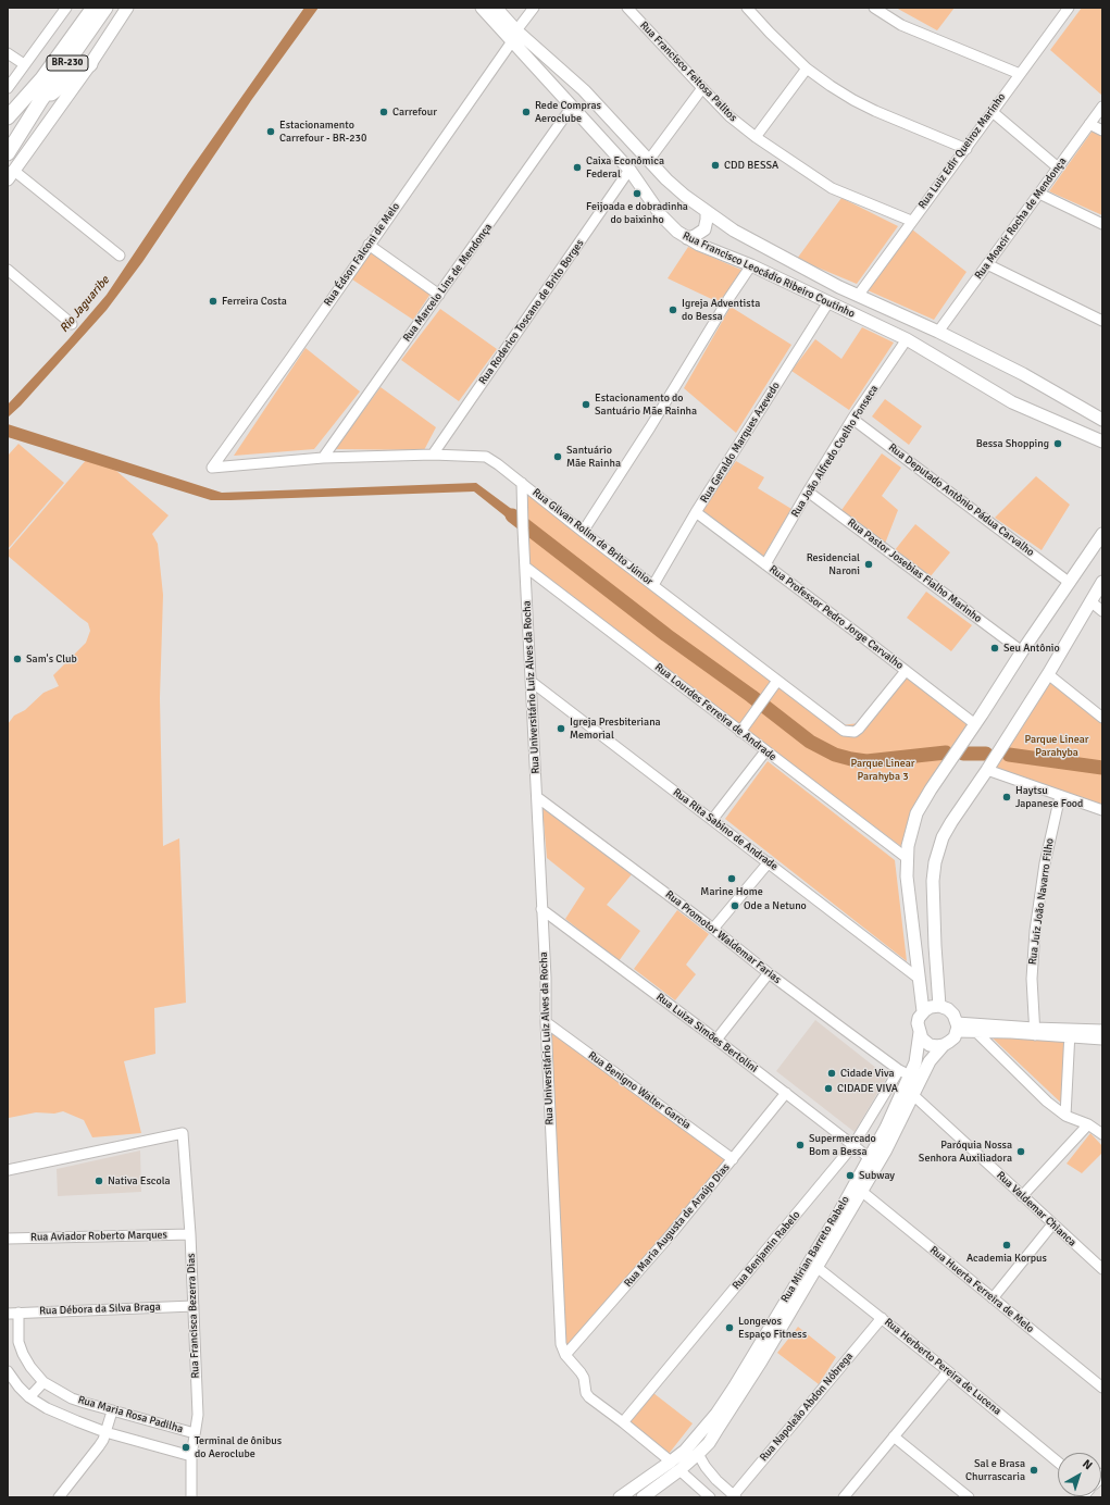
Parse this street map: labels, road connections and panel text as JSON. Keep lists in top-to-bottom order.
{
  "streets": {
    "highway": ["BR-230"],
    "main road": ["Rua Francisco Leocádio Ribeiro Coutinho", "Rua Mirian Barreto Rabelo"],
    "street": [
      "Rua Francisco Feitosa Palitos",
      "Rua Luiz Edir Queiroz Marinho",
      "Rua Moacir Rocha de Mendonça",
      "Rua Édson Falconi de Melo",
      "Rua Marcelo Lins de Mendonça",
      "Rua Roderico Toscano de Brito Borges",
      "Rua Geraldo Marques Azevedo",
      "Rua João Alfredo Coelho Fonseca",
      "Rua Deputado Antônio Pádua Carvalho",
      "Rua Gilvan Rolim de Brito Júnior",
      "Rua Pastor Josebias Fialho Marinho",
      "Rua Professor Pedro Jorge Carvalho",
      "Rua Universitário Luiz Alves da Rocha",
      "Rua Lourdes Ferreira de Andrade",
      "Rua Rita Sabino de Andrade",
      "Rua Juiz João Navarro Filho",
      "Rua Promotor Waldemar Farias",
      "Rua Luiza Simões Bertolini",
      "Rua Benigno Walter Garcia",
      "Rua Valdemar Chianca",
      "Rua Maria Augusta de Araújo Dias",
      "Rua Aviador Roberto Marques",
      "Rua Benjamin Rabelo",
      "Rua Huerta Ferreira de Melo",
      "Rua Débora da Silva Braga",
      "Rua Francisca Bezerra Dias",
      "Rua Herberto Pereira de Lucena",
      "Rua Napoleão Abdon Nóbrega",
      "Rua Maria Rosa Padilha"
    ]
  },
  "crossings": [
    ["Rua Francisco Feitosa Palitos", "Rua Luiz Edir Queiroz Marinho"],
    ["Rua Luiz Edir Queiroz Marinho", "Rua Francisco Leocádio Ribeiro Coutinho"],
    ["Rua Moacir Rocha de Mendonça", "Rua Francisco Leocádio Ribeiro Coutinho"],
    ["Rua Édson Falconi de Melo", "Rua Francisco Leocádio Ribeiro Coutinho"],
    ["Rua Édson Falconi de Melo", "Rua Gilvan Rolim de Brito Júnior"],
    ["Rua Francisco Leocádio Ribeiro Coutinho", "Rua Marcelo Lins de Mendonça"],
    ["Rua Francisco Leocádio Ribeiro Coutinho", "Rua Roderico Toscano de Brito Borges"],
    ["Rua Francisco Leocádio Ribeiro Coutinho", "Rua Geraldo Marques Azevedo"],
    ["Rua Francisco Leocádio Ribeiro Coutinho", "Rua João Alfredo Coelho Fonseca"],
    ["Rua Marcelo Lins de Mendonça", "Rua Gilvan Rolim de Brito Júnior"],
    ["Rua Roderico Toscano de Brito Borges", "Rua Gilvan Rolim de Brito Júnior"],
    ["Rua Geraldo Marques Azevedo", "Rua Gilvan Rolim de Brito Júnior"],
    ["Rua Geraldo Marques Azevedo", "Rua Professor Pedro Jorge Carvalho"],
    ["Rua João Alfredo Coelho Fonseca", "Rua Deputado Antônio Pádua Carvalho"],
    ["Rua João Alfredo Coelho Fonseca", "Rua Pastor Josebias Fialho Marinho"],
    ["Rua João Alfredo Coelho Fonseca", "Rua Professor Pedro Jorge Carvalho"],
    ["Rua Gilvan Rolim de Brito Júnior", "Rua Professor Pedro Jorge Carvalho"],
    ["Rua Gilvan Rolim de Brito Júnior", "Rua Universitário Luiz Alves da Rocha"],
    ["Rua Universitário Luiz Alves da Rocha", "Rua Lourdes Ferreira de Andrade"],
    ["Rua Universitário Luiz Alves da Rocha", "Rua Rita Sabino de Andrade"],
    ["Rua Universitário Luiz Alves da Rocha", "Rua Promotor Waldemar Farias"],
    ["Rua Universitário Luiz Alves da Rocha", "Rua Luiza Simões Bertolini"],
    ["Rua Universitário Luiz Alves da Rocha", "Rua Benigno Walter Garcia"],
    ["Rua Universitário Luiz Alves da Rocha", "Rua Maria Augusta de Araújo Dias"],
    ["Rua Universitário Luiz Alves da Rocha", "Rua Mirian Barreto Rabelo"],
    ["Rua Universitário Luiz Alves da Rocha", "Rua Benjamin Rabelo"],
    ["Rua Promotor Waldemar Farias", "Rua Mirian Barreto Rabelo"],
    ["Rua Promotor Waldemar Farias", "Rua Benjamin Rabelo"],
    ["Rua Luiza Simões Bertolini", "Rua Maria Augusta de Araújo Dias"],
    ["Rua Luiza Simões Bertolini", "Rua Mirian Barreto Rabelo"],
    ["Rua Luiza Simões Bertolini", "Rua Benjamin Rabelo"],
    ["Rua Benigno Walter Garcia", "Rua Maria Augusta de Araújo Dias"],
    ["Rua Valdemar Chianca", "Rua Mirian Barreto Rabelo"],
    ["Rua Aviador Roberto Marques", "Rua Francisca Bezerra Dias"],
    ["Rua Mirian Barreto Rabelo", "Rua Huerta Ferreira de Melo"],
    ["Rua Mirian Barreto Rabelo", "Rua Herberto Pereira de Lucena"],
    ["Rua Débora da Silva Braga", "Rua Francisca Bezerra Dias"],
    ["Rua Débora da Silva Braga", "Rua Maria Rosa Padilha"],
    ["Rua Francisca Bezerra Dias", "Rua Maria Rosa Padilha"],
    ["Rua Herberto Pereira de Lucena", "Rua Napoleão Abdon Nóbrega"]
  ],
  "water": ["Rio Jaguaribe"],
  "parks": ["Parque Linear Parahyba", "Parque Linear Parahyba 3"],
  "places": [
    "Carrefour",
    "Rede Compras Aeroclube",
    "Estacionamento Carrefour - BR-230",
    "CDD BESSA",
    "Caixa Econômica Federal",
    "Feijoada e dobradinha do baixinho",
    "Ferreira Costa",
    "Igreja Adventista do Bessa",
    "Estacionamento do Santuário Mãe Rainha",
    "Bessa Shopping",
    "Santuário Mãe Rainha",
    "Residencial Naroni",
    "Seu Antônio",
    "Sam's Club",
    "Igreja Presbiteriana Memorial",
    "Haytsu Japanese Food",
    "Marine Home",
    "Ode a Netuno",
    "Cidade Viva",
    "CIDADE VIVA",
    "Supermercado Bom a Bessa",
    "Paróquia Nossa Senhora Auxiliadora",
    "Subway",
    "Nativa Escola",
    "Academia Korpus",
    "Longevos Espaço Fitness",
    "Terminal de ônibus do Aeroclube",
    "Sal e Brasa Churrascaria"
  ],
  "north": "top right"
}
